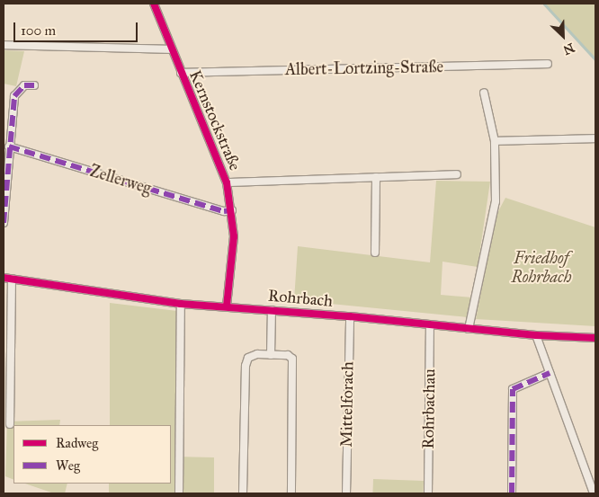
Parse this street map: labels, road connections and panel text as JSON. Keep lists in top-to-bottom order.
{
  "streets": {
    "street": [
      "Albert-Lortzing-Straße",
      "Kernstockstraße",
      "Zellerweg",
      "Rohrbach",
      "Mittelforach",
      "Rohrbachau"
    ]
  },
  "crossings": [
    ["Albert-Lortzing-Straße", "Kernstockstraße"],
    ["Kernstockstraße", "Zellerweg"],
    ["Kernstockstraße", "Rohrbach"],
    ["Rohrbach", "Mittelforach"],
    ["Rohrbach", "Rohrbachau"]
  ],
  "parks": ["Friedhof Rohrbach"],
  "legend": ["Radweg", "Weg"],
  "scale_bar": "100 m",
  "north": "bottom right"
}
